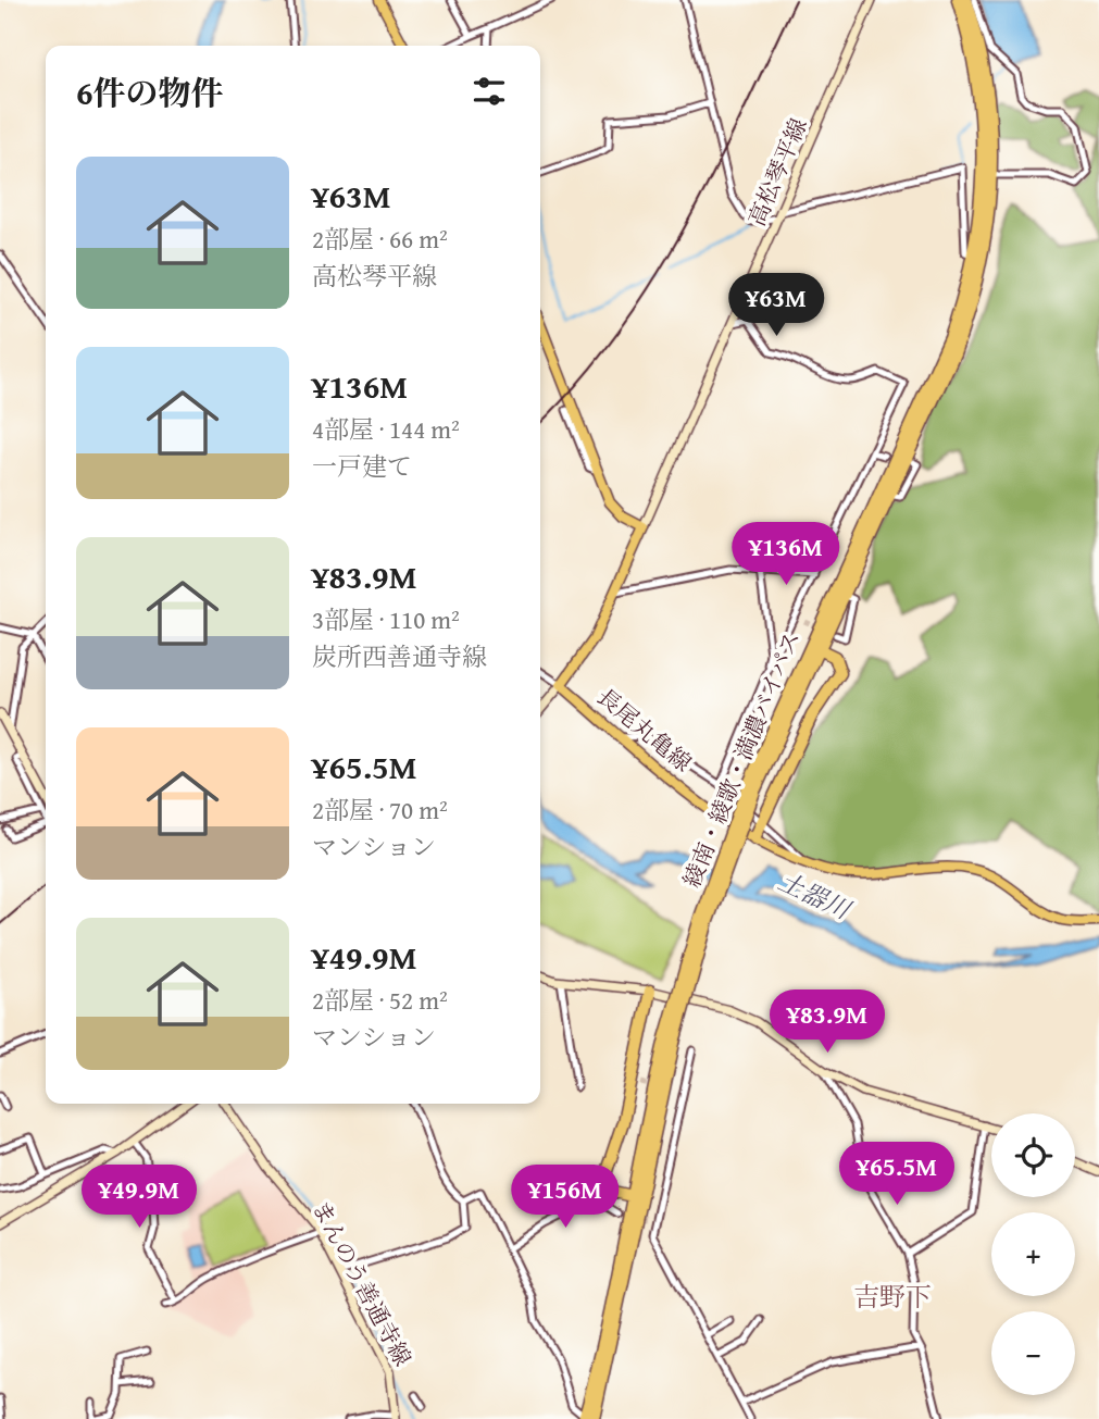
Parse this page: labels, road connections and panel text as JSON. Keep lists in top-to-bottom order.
{
  "streets": {
    "highway": ["綾南・綾歌・満濃バイパス"],
    "main road": ["高松琴平線", "長尾丸亀線", "まんのう善通寺線"]
  },
  "districts": ["吉野下"],
  "water": ["土器川"],
  "page": {
    "heading": "6件の物件",
    "list": [
      {
        "name": "¥63M",
        "note": "2部屋 · 66 m² · 高松琴平線"
      },
      {
        "name": "¥136M",
        "note": "4部屋 · 144 m² · 一戸建て"
      },
      {
        "name": "¥83.9M",
        "note": "3部屋 · 110 m² · 炭所西善通寺線"
      },
      {
        "name": "¥65.5M",
        "note": "2部屋 · 70 m² · マンション"
      },
      {
        "name": "¥49.9M",
        "note": "2部屋 · 52 m² · マンション"
      }
    ],
    "price": [
      "¥63M",
      "¥136M",
      "¥83.9M",
      "¥65.5M",
      "¥49.9M",
      "¥156M"
    ],
    "map_buttons": ["+", "−"]
  }
}
